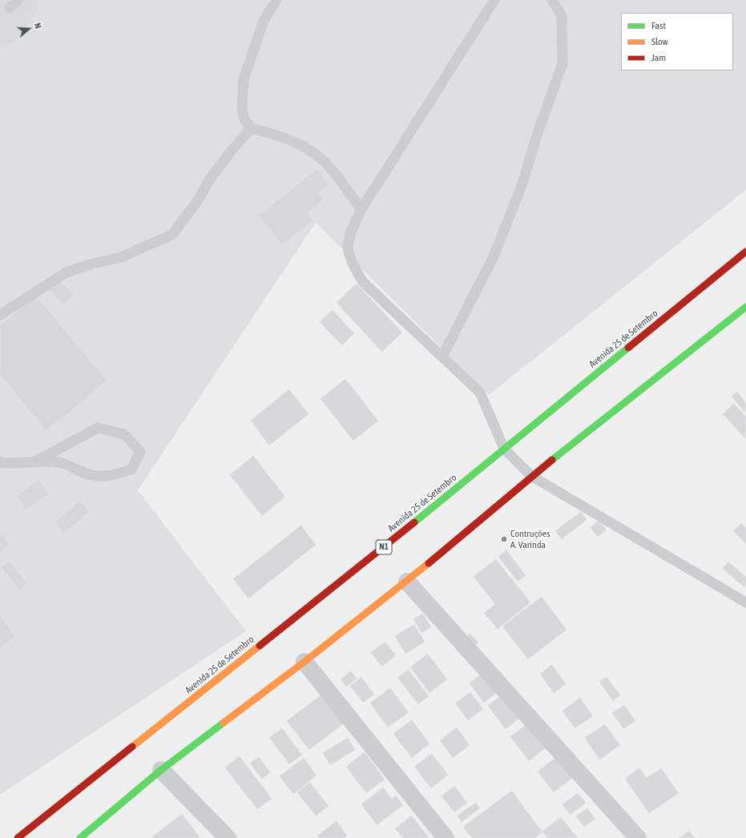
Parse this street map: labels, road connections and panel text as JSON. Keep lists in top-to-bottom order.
{
  "streets": {
    "highway": ["Avenida 25 de Setembro", "N1"]
  },
  "places": ["Contruções A. Varinda"],
  "legend": ["Fast", "Slow", "Jam"],
  "north": "right"
}
